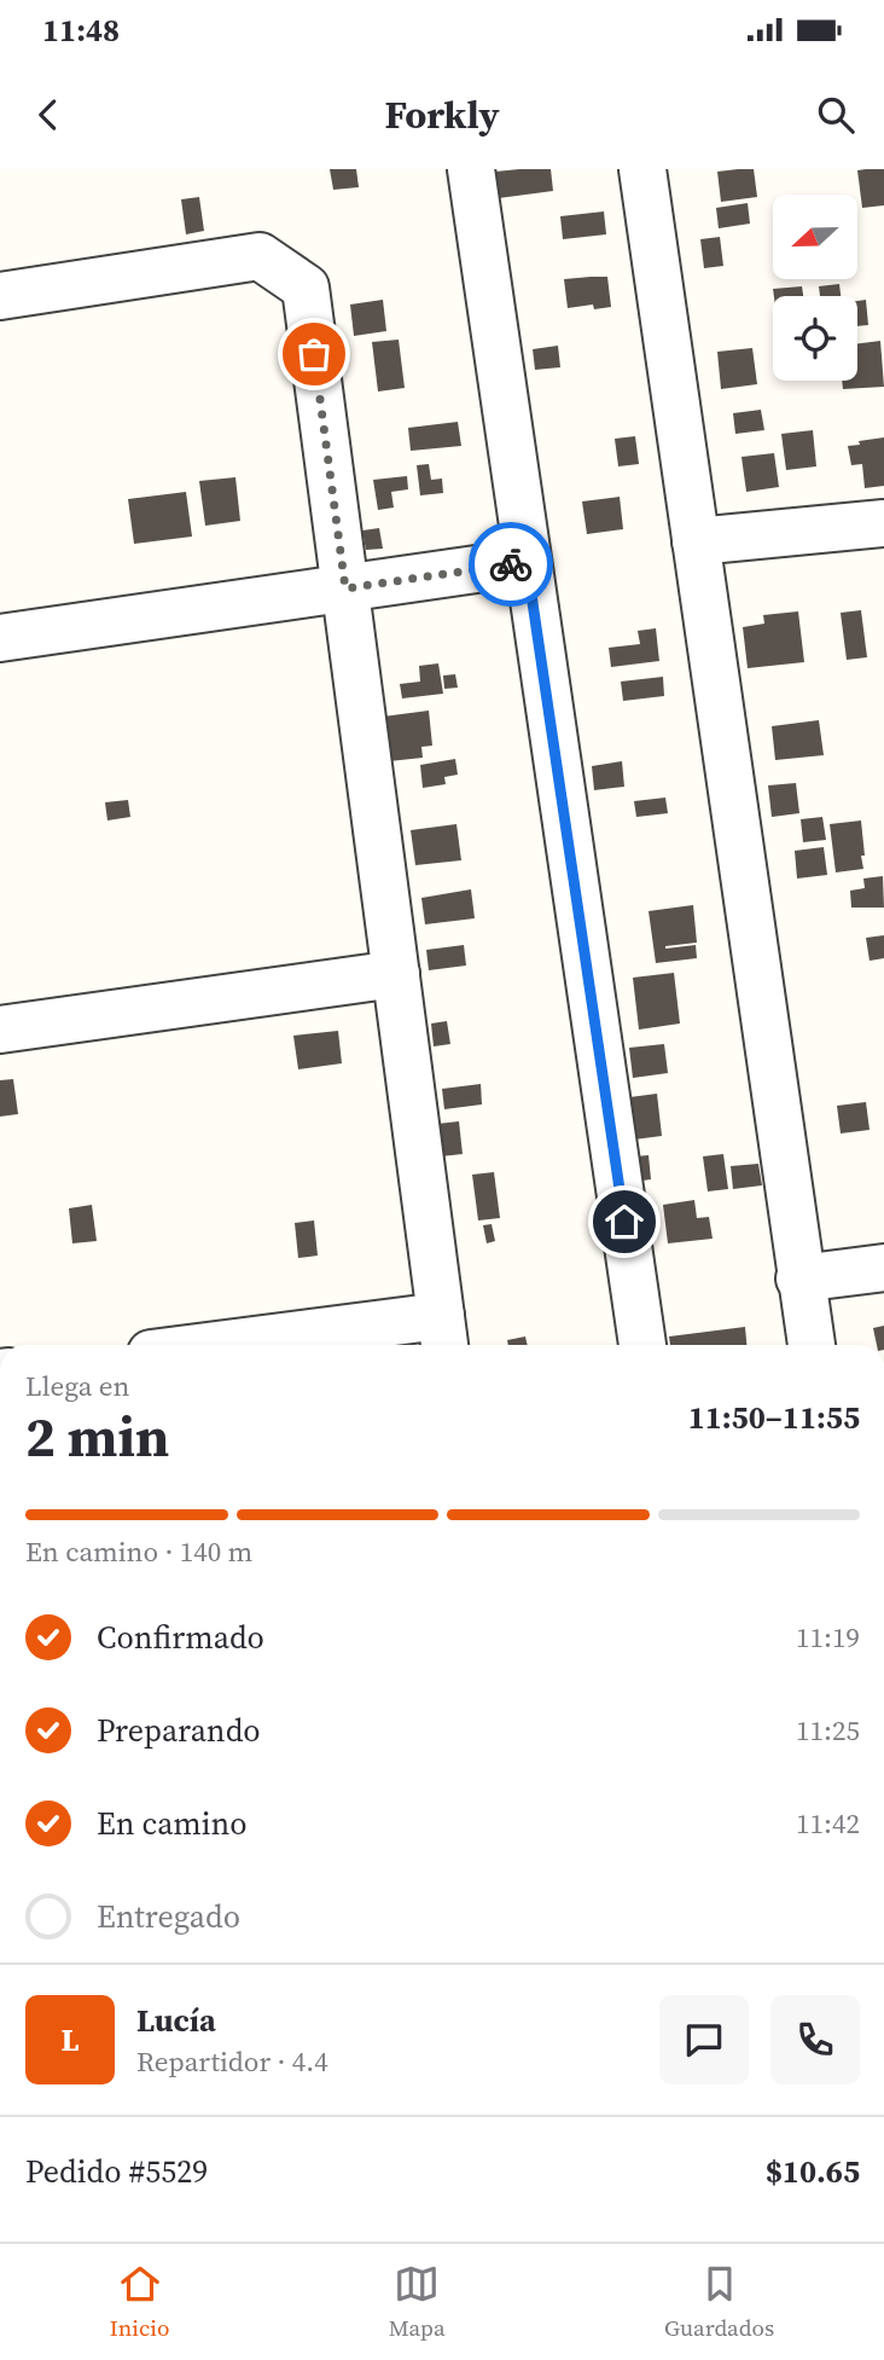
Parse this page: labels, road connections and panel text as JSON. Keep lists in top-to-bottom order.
{
  "north": "left",
  "page": {
    "status": "11:48",
    "header": "Forkly",
    "heading": ["2 min", "Llega en", "11:50–11:55"],
    "panel": [
      "Lucía",
      "Repartidor · 4.4",
      "Pedido #5529",
      "$10.65"
    ],
    "bar": "En camino · 140 m",
    "list": [
      ["Confirmado", "11:19"],
      ["Preparando", "11:25"],
      ["En camino", "11:42"],
      "Entregado"
    ],
    "round": "L",
    "tabs": ["Inicio", "Mapa", "Guardados"]
  }
}
